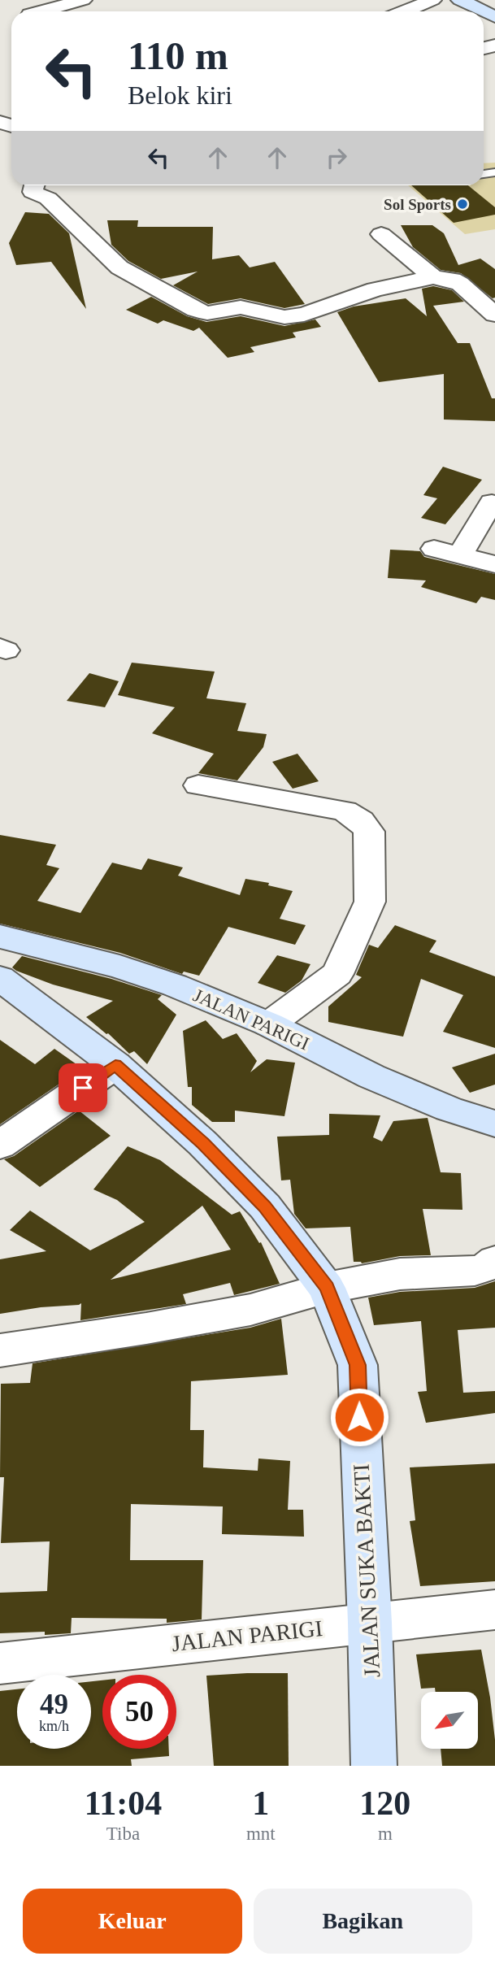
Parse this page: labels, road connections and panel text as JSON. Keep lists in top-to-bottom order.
{
  "streets": {
    "main road": ["JALAN PARIGI", "JALAN SUKA BAKTI"]
  },
  "crossings": [
    ["JALAN PARIGI", "JALAN SUKA BAKTI"]
  ],
  "places": ["Sol Sports"],
  "north": "bottom left",
  "page": {
    "turn": ["110 m", "Belok kiri"],
    "speed": "49 km/h",
    "limit": "50",
    "eta": [
      "11:04",
      "Tiba",
      "1",
      "mnt",
      "120",
      "m"
    ],
    "buttons": ["Keluar", "Bagikan"]
  }
}
